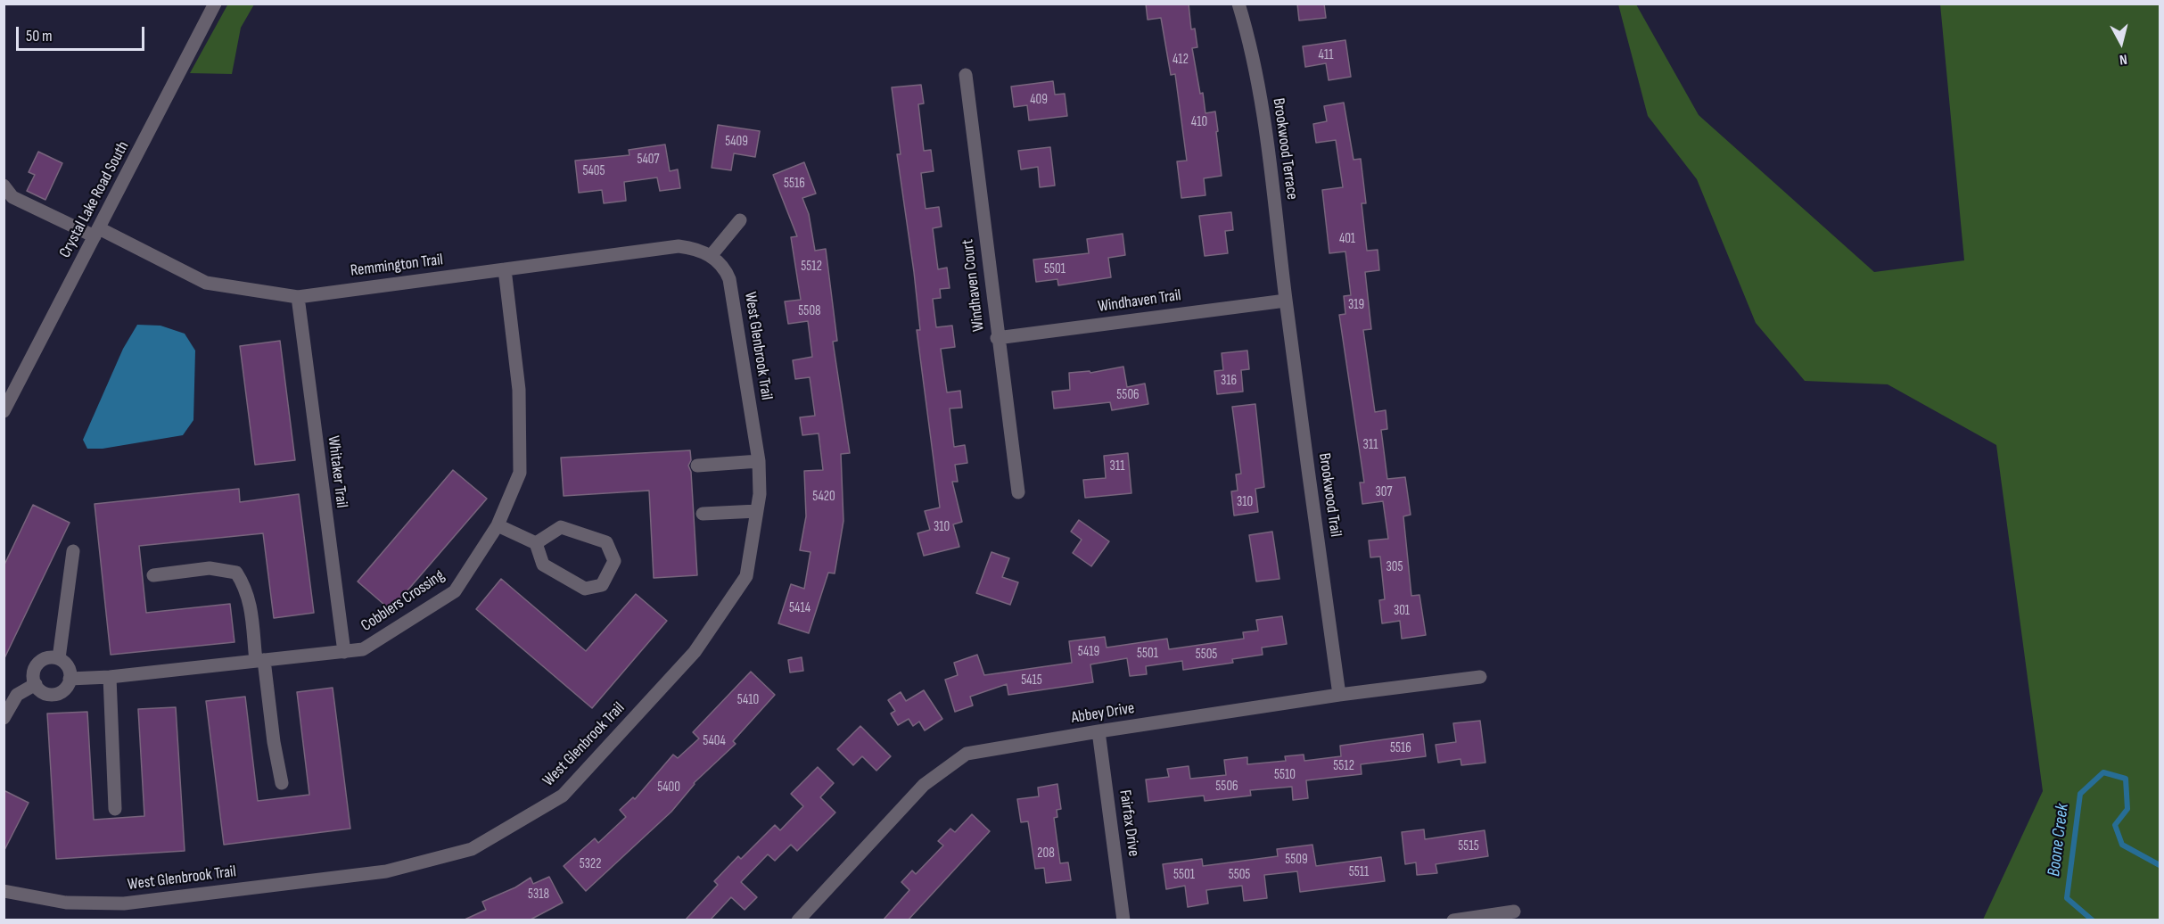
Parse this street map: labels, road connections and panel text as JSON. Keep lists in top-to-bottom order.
{
  "streets": {
    "street": [
      "Brookwood Terrace",
      "Crystal Lake Road South",
      "Remmington Trail",
      "Windhaven Court",
      "Windhaven Trail",
      "West Glenbrook Trail",
      "Whitaker Trail",
      "Brookwood Trail",
      "Cobblers Crossing",
      "Abbey Drive",
      "Fairfax Drive"
    ]
  },
  "crossings": [
    ["Brookwood Terrace", "Windhaven Trail"],
    ["Brookwood Terrace", "Brookwood Trail"],
    ["Crystal Lake Road South", "Remmington Trail"],
    ["Remmington Trail", "West Glenbrook Trail"],
    ["Remmington Trail", "Whitaker Trail"],
    ["Remmington Trail", "Cobblers Crossing"],
    ["Windhaven Court", "Windhaven Trail"],
    ["Windhaven Trail", "Brookwood Trail"],
    ["Whitaker Trail", "Cobblers Crossing"],
    ["Brookwood Trail", "Abbey Drive"],
    ["Abbey Drive", "Fairfax Drive"]
  ],
  "water": ["Boone Creek"],
  "house_numbers": [
    "411",
    "412",
    "409",
    "410",
    "5409",
    "5407",
    "5405",
    "5516",
    "401",
    "5512",
    "5501",
    "319",
    "5508",
    "316",
    "5506",
    "311",
    "311",
    "307",
    "5420",
    "310",
    "310",
    "305",
    "5414",
    "301",
    "5419",
    "5501",
    "5505",
    "5415",
    "5410",
    "5404",
    "5516",
    "5512",
    "5510",
    "5506",
    "5400",
    "5515",
    "208",
    "5509",
    "5322",
    "5511",
    "5501",
    "5505",
    "5318"
  ],
  "scale_bar": "50 m",
  "north": "bottom"
}
